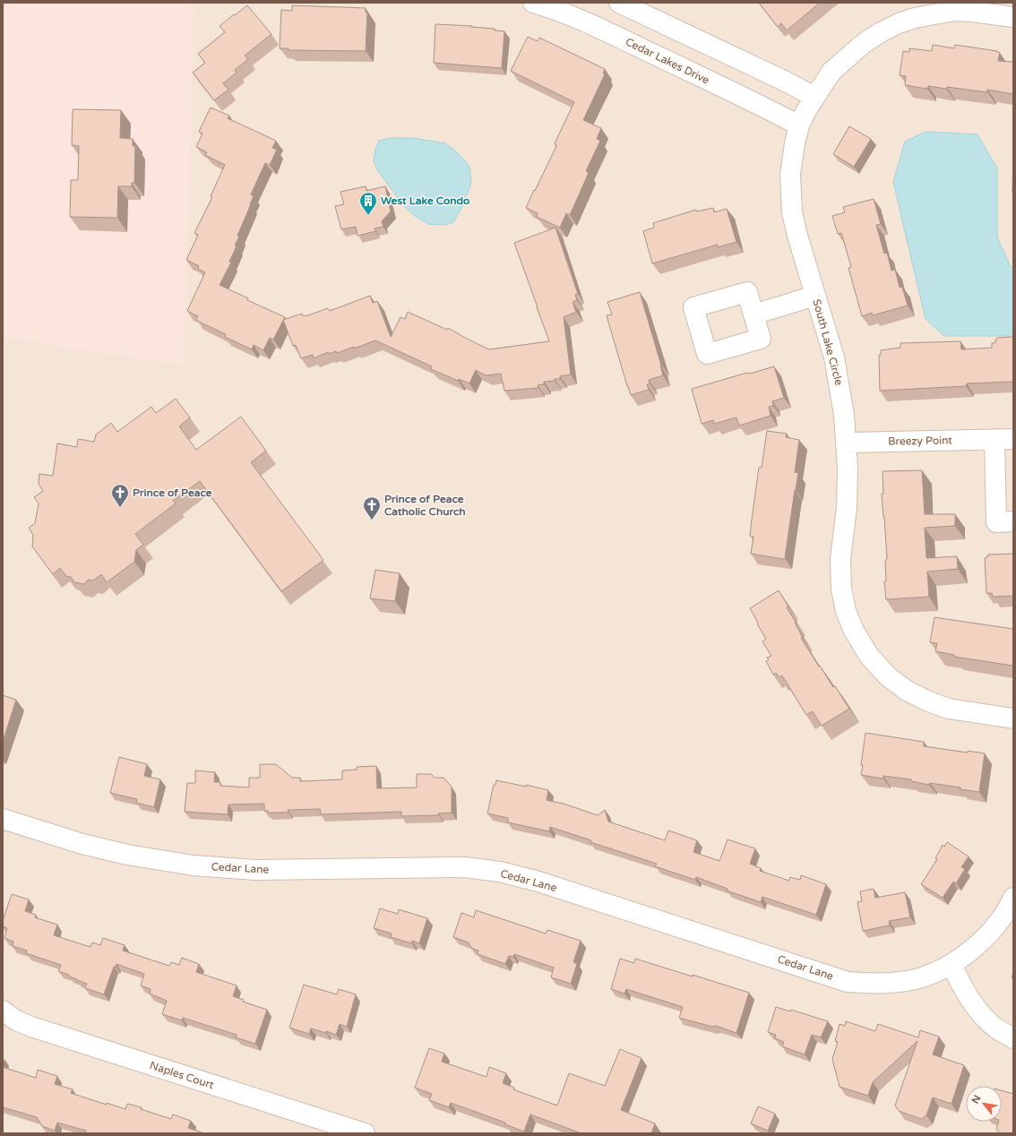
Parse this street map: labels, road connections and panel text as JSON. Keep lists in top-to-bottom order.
{
  "streets": {
    "street": [
      "Cedar Lakes Drive",
      "South Lake Circle",
      "Breezy Point",
      "Cedar Lane",
      "Naples Court"
    ]
  },
  "crossings": [
    ["Cedar Lakes Drive", "South Lake Circle"],
    ["South Lake Circle", "Breezy Point"]
  ],
  "places": {
    "building": ["West Lake Condo"],
    "church": ["Prince of Peace", "Prince of Peace Catholic Church"]
  },
  "north": "top left"
}
